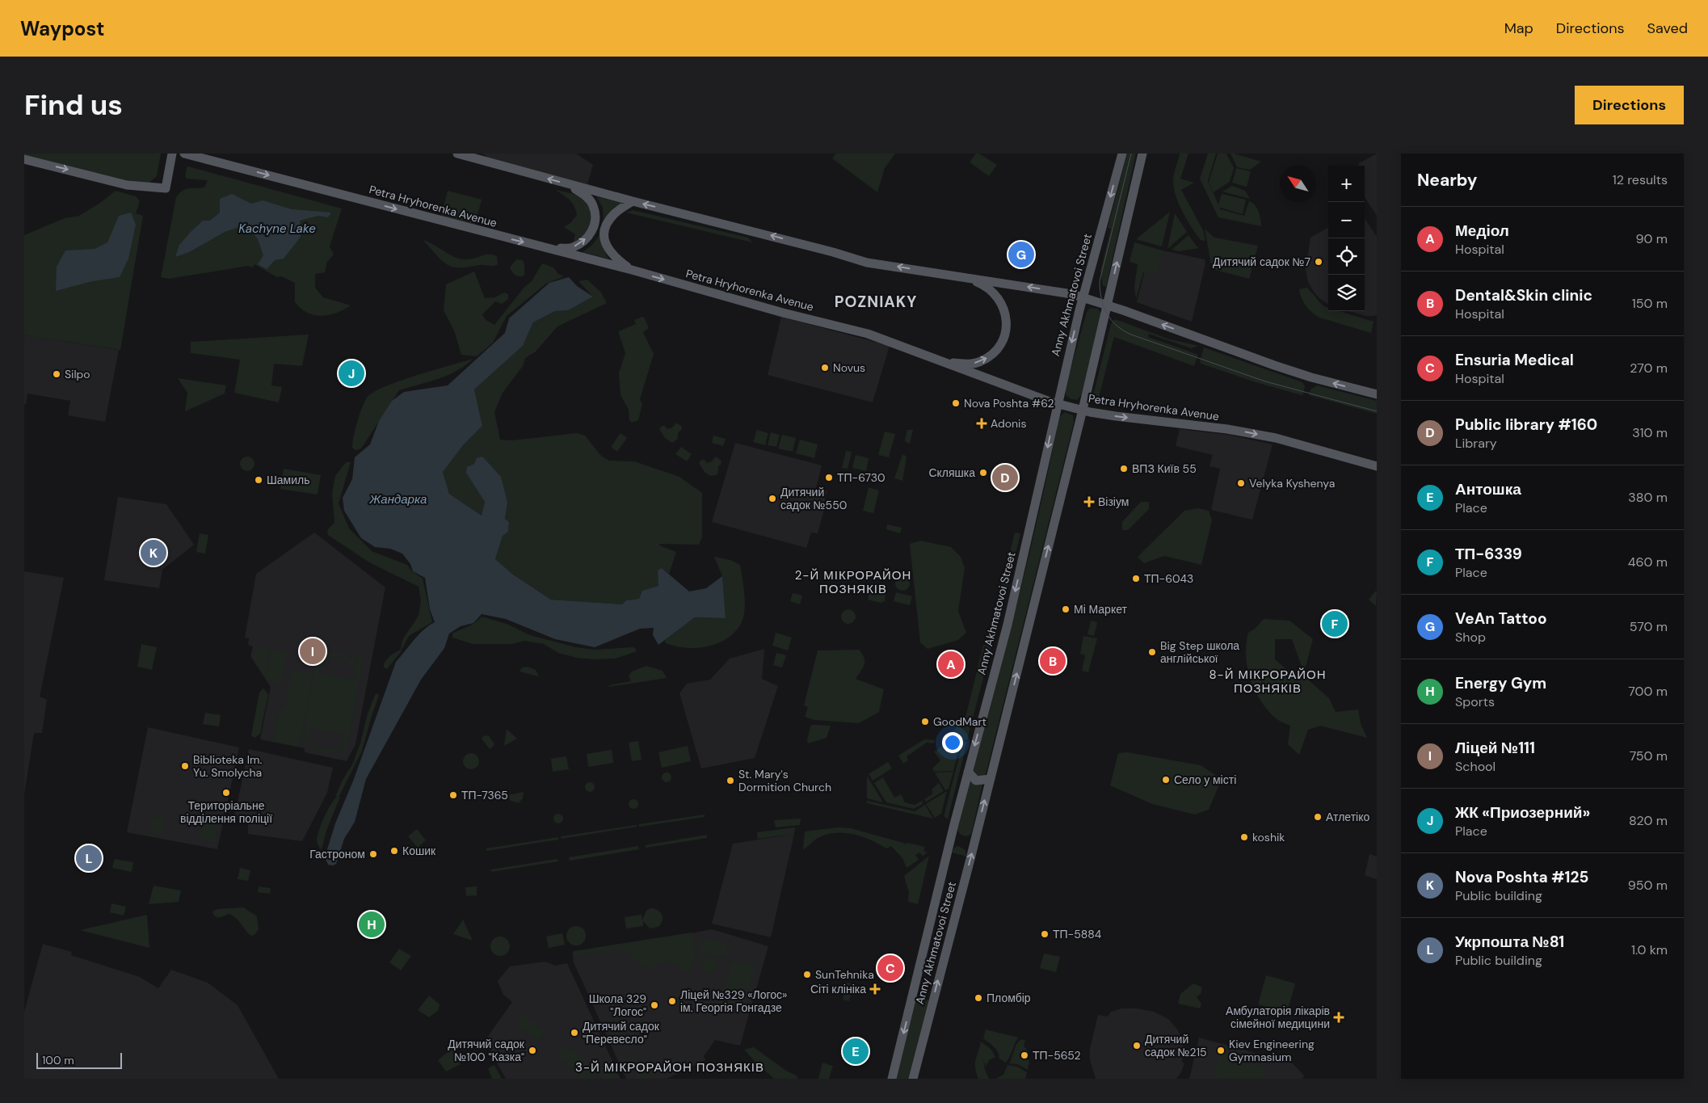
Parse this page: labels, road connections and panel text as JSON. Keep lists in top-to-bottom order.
{
  "streets": {
    "main road": ["Petra Hryhorenka Avenue", "Anny Akhmatovoi Street"]
  },
  "crossings": [
    ["Petra Hryhorenka Avenue", "Anny Akhmatovoi Street"]
  ],
  "districts": [
    "POZNIAKY",
    "2-Й МІКРОРАЙОН ПОЗНЯКІВ",
    "8-Й МІКРОРАЙОН ПОЗНЯКІВ",
    "3-Й МІКРОРАЙОН ПОЗНЯКІВ"
  ],
  "water": ["Kachyne Lake", "Жандарка"],
  "places": {
    "other": [
      "Дитячий садок №7",
      "Novus",
      "Silpo",
      "Nova Poshta #62",
      "ВПЗ Київ 55",
      "Скляшка",
      "ТП-6730",
      "Шамиль",
      "Velyka Kyshenya",
      "Дитячий садок №550",
      "ТП-6043",
      "Мі Маркет",
      "Big Step школа англiйськоï",
      "GoodMart",
      "Biblioteka Im. Yu. Smolycha",
      "Село у місті",
      "St. Mary's Dormition Church",
      "Територіальне відділення поліції",
      "ТП-7365",
      "Атлетіко",
      "koshik",
      "Кошик",
      "Гастроном",
      "ТП-5884",
      "SunTehnika",
      "Пломбір",
      "Ліцей №329 «Логос» ім. Георгія Гонгадзе",
      "Школа 329 \"Логос\"",
      "Дитячий садок \"Перевесло\"",
      "Дитячий садок №215",
      "Дитячий садок №100 \"Казка\"",
      "Kiev Engineering Gymnasium",
      "ТП-5652"
    ],
    "health": [
      "Adonis",
      "Візіум",
      "Сіті клініка",
      "Амбулаторія лікарів сімейної медицини"
    ]
  },
  "scale_bar": "100 m",
  "north": "top left",
  "page": {
    "header": "Waypost",
    "nav": ["Map", "Directions", "Saved"],
    "buttons": "Directions",
    "title": "Find us",
    "heading": ["Nearby", "12 results"],
    "map_buttons": ["+", "−"],
    "list": [
      {
        "mark": "A",
        "name": "Медіол",
        "note": "Hospital",
        "value": "90 m"
      },
      {
        "mark": "B",
        "name": "Dental&Skin clinic",
        "note": "Hospital",
        "value": "150 m"
      },
      {
        "mark": "C",
        "name": "Ensuria Medical",
        "note": "Hospital",
        "value": "270 m"
      },
      {
        "mark": "D",
        "name": "Public library #160",
        "note": "Library",
        "value": "310 m"
      },
      {
        "mark": "E",
        "name": "Антошка",
        "note": "Place",
        "value": "380 m"
      },
      {
        "mark": "F",
        "name": "ТП-6339",
        "note": "Place",
        "value": "460 m"
      },
      {
        "mark": "G",
        "name": "VeAn Tattoo",
        "note": "Shop",
        "value": "570 m"
      },
      {
        "mark": "H",
        "name": "Energy Gym",
        "note": "Sports",
        "value": "700 m"
      },
      {
        "mark": "I",
        "name": "Ліцей №111",
        "note": "School",
        "value": "750 m"
      },
      {
        "mark": "J",
        "name": "ЖК «Приозерний»",
        "note": "Place",
        "value": "820 m"
      },
      {
        "mark": "K",
        "name": "Nova Poshta #125",
        "note": "Public building",
        "value": "950 m"
      },
      {
        "mark": "L",
        "name": "Укрпошта №81",
        "note": "Public building",
        "value": "1.0 km"
      }
    ],
    "pins": [
      "G",
      "J",
      "D",
      "K",
      "F",
      "I",
      "B",
      "A",
      "L",
      "H",
      "C",
      "E"
    ],
    "scale": "100 m"
  }
}
